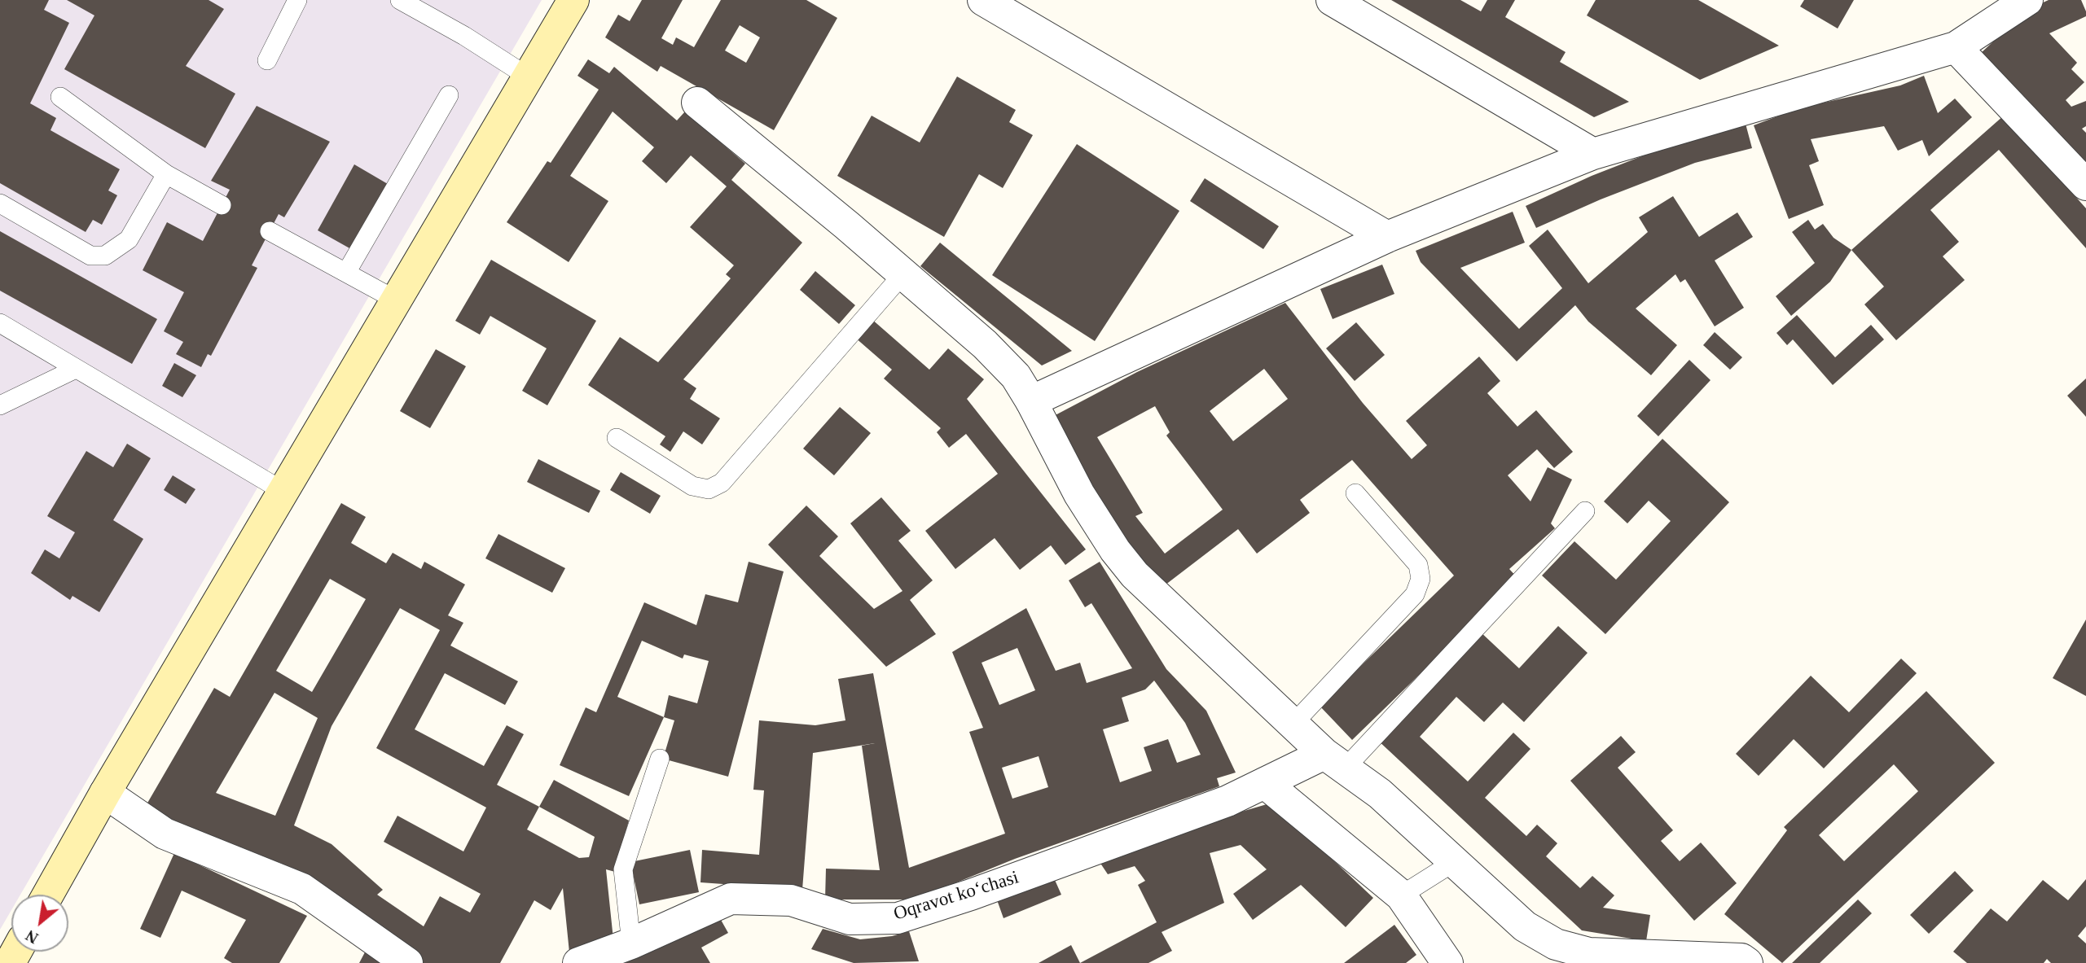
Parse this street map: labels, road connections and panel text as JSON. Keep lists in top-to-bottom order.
{
  "streets": {
    "street": ["Oqravot koʻchasi"]
  },
  "north": "bottom left"
}
